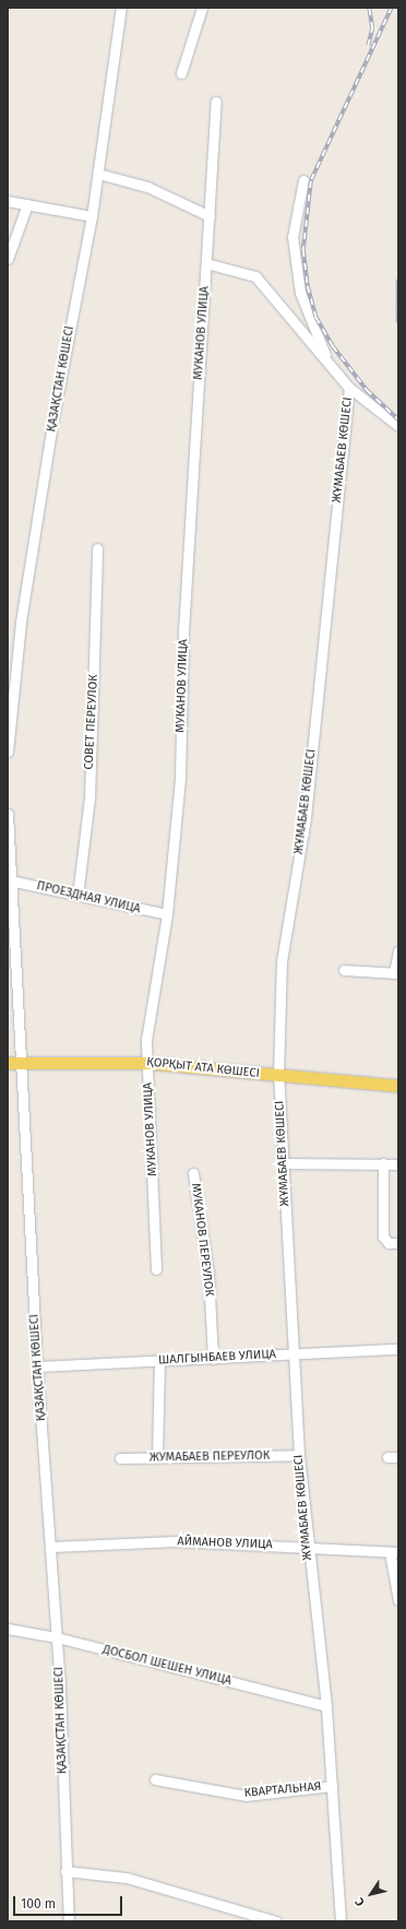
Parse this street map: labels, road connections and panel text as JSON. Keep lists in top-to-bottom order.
{
  "streets": {
    "main road": ["ҚОРҚЫТ АТА КӨШЕСІ"],
    "street": [
      "МУКАНОВ УЛИЦА",
      "ҚАЗАҚСТАН КӨШЕСІ",
      "ЖҰМАБАЕВ КӨШЕСІ",
      "СОВЕТ ПЕРЕУЛОК",
      "ПРОЕЗДНАЯ УЛИЦА",
      "МУКАНОВ ПЕРЕУЛОК",
      "ШАЛГЫНБАЕВ УЛИЦА",
      "ЖУМАБАЕВ ПЕРЕУЛОК",
      "АЙМАНОВ УЛИЦА",
      "ДОСБОЛ ШЕШЕН УЛИЦА",
      "КВАРТАЛЬНАЯ"
    ]
  },
  "crossings": [
    ["МУКАНОВ УЛИЦА", "ПРОЕЗДНАЯ УЛИЦА"],
    ["МУКАНОВ УЛИЦА", "ҚОРҚЫТ АТА КӨШЕСІ"],
    ["ҚАЗАҚСТАН КӨШЕСІ", "ПРОЕЗДНАЯ УЛИЦА"],
    ["ҚАЗАҚСТАН КӨШЕСІ", "ҚОРҚЫТ АТА КӨШЕСІ"],
    ["ҚАЗАҚСТАН КӨШЕСІ", "ШАЛГЫНБАЕВ УЛИЦА"],
    ["ҚАЗАҚСТАН КӨШЕСІ", "АЙМАНОВ УЛИЦА"],
    ["ҚАЗАҚСТАН КӨШЕСІ", "ДОСБОЛ ШЕШЕН УЛИЦА"],
    ["ЖҰМАБАЕВ КӨШЕСІ", "ҚОРҚЫТ АТА КӨШЕСІ"],
    ["ЖҰМАБАЕВ КӨШЕСІ", "ШАЛГЫНБАЕВ УЛИЦА"],
    ["ЖҰМАБАЕВ КӨШЕСІ", "ЖУМАБАЕВ ПЕРЕУЛОК"],
    ["ЖҰМАБАЕВ КӨШЕСІ", "АЙМАНОВ УЛИЦА"],
    ["ЖҰМАБАЕВ КӨШЕСІ", "ДОСБОЛ ШЕШЕН УЛИЦА"],
    ["ЖҰМАБАЕВ КӨШЕСІ", "КВАРТАЛЬНАЯ"],
    ["СОВЕТ ПЕРЕУЛОК", "ПРОЕЗДНАЯ УЛИЦА"],
    ["МУКАНОВ ПЕРЕУЛОК", "ШАЛГЫНБАЕВ УЛИЦА"]
  ],
  "scale_bar": "100 m",
  "north": "bottom left"
}
